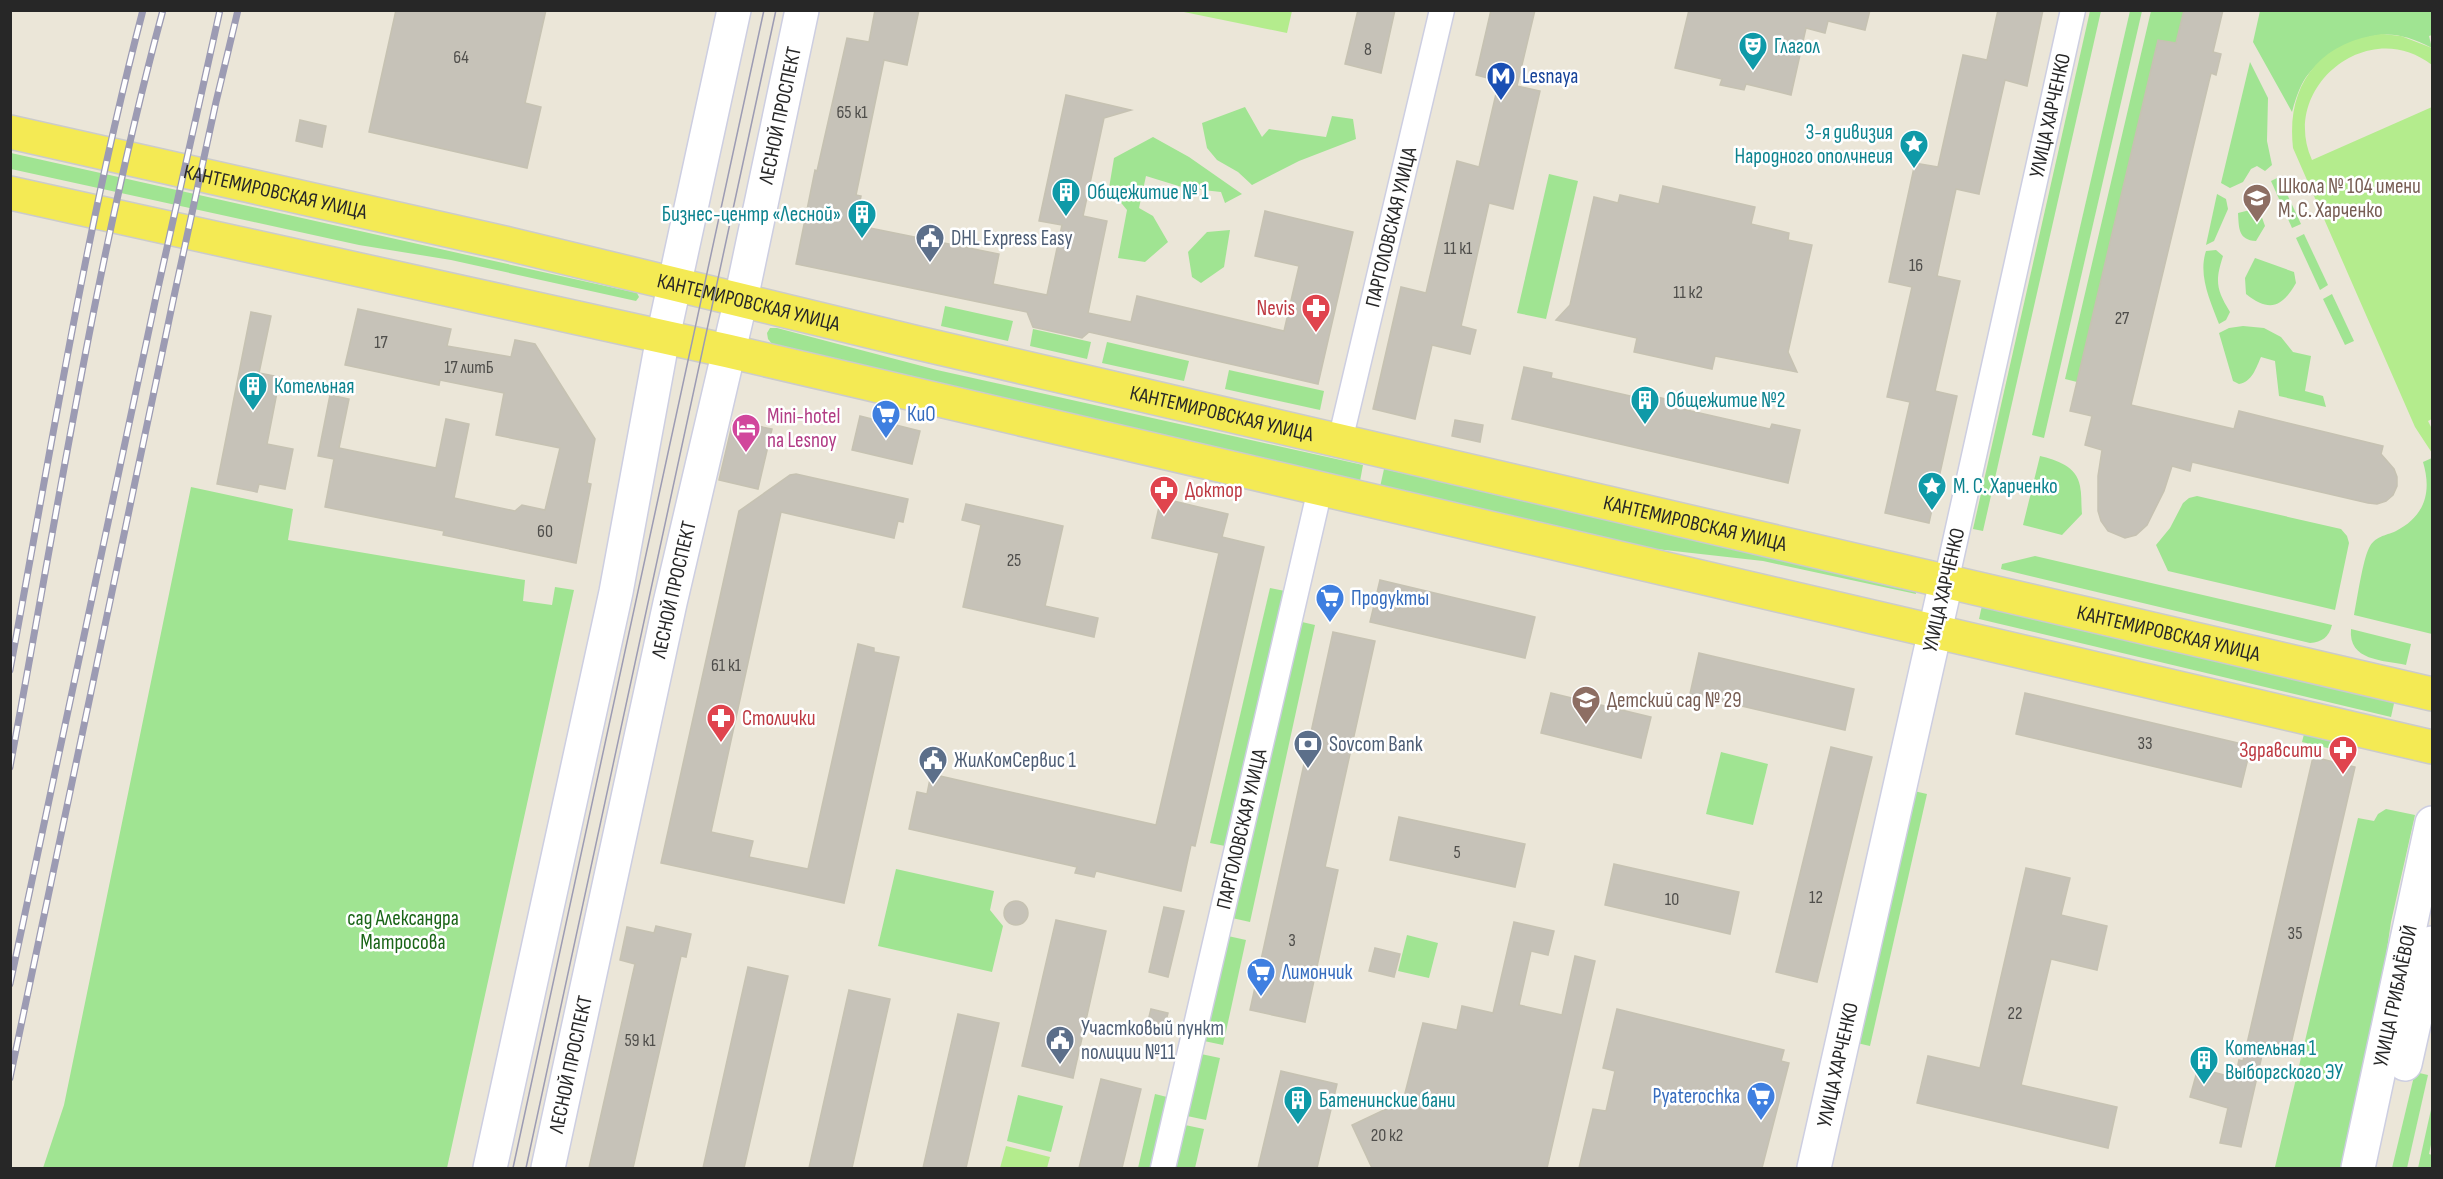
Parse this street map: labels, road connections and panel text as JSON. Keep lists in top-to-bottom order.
{
  "streets": {
    "main road": [
      "ЛЕСНОЙ ПРОСПЕКТ",
      "УЛИЦА ХАРЧЕНКО",
      "КАНТЕМИРОВСКАЯ УЛИЦА",
      "УЛИЦА ГРИБАЛЁВОЙ"
    ],
    "street": ["ПАРГОЛОВСКАЯ УЛИЦА"]
  },
  "crossings": [
    ["ЛЕСНОЙ ПРОСПЕКТ", "КАНТЕМИРОВСКАЯ УЛИЦА"],
    ["УЛИЦА ХАРЧЕНКО", "КАНТЕМИРОВСКАЯ УЛИЦА"],
    ["КАНТЕМИРОВСКАЯ УЛИЦА", "ПАРГОЛОВСКАЯ УЛИЦА"]
  ],
  "parks": ["cад Александра Матросова"],
  "places": {
    "theatre": ["Глагол"],
    "metro station": ["Lesnaya"],
    "place": ["3-я дивизия Народного ополчнеия", "М. С. Харченко"],
    "building": [
      "Общежитие № 1",
      "Бизнес-центр «Лесной»",
      "Котельная",
      "Общежитие №2",
      "Котельная 1 Выборгского ЭУ",
      "Батенинские бани"
    ],
    "school or university": ["Школа № 104 имени М. С. Харченко", "Детский сад № 29"],
    "public building": ["DHL Express Easy", "ЖилКомСервис 1", "Участковый пункт полиции №11"],
    "pharmacy": [
      "Nevis",
      "Доктор",
      "Столички",
      "Здравсити"
    ],
    "supermarket": [
      "КиО",
      "Продукты",
      "Лимончик",
      "Pyaterochka"
    ],
    "hotel": ["Mini-hotel na Lesnoy"],
    "bank": ["Sovcom Bank"]
  },
  "house_numbers": [
    "8",
    "64",
    "65 к1",
    "11 к1",
    "16",
    "11 к2",
    "27",
    "17",
    "17 литБ",
    "60",
    "25",
    "61 к1",
    "33",
    "5",
    "12",
    "10",
    "35",
    "3",
    "22",
    "59 к1",
    "20 к2"
  ]
}
